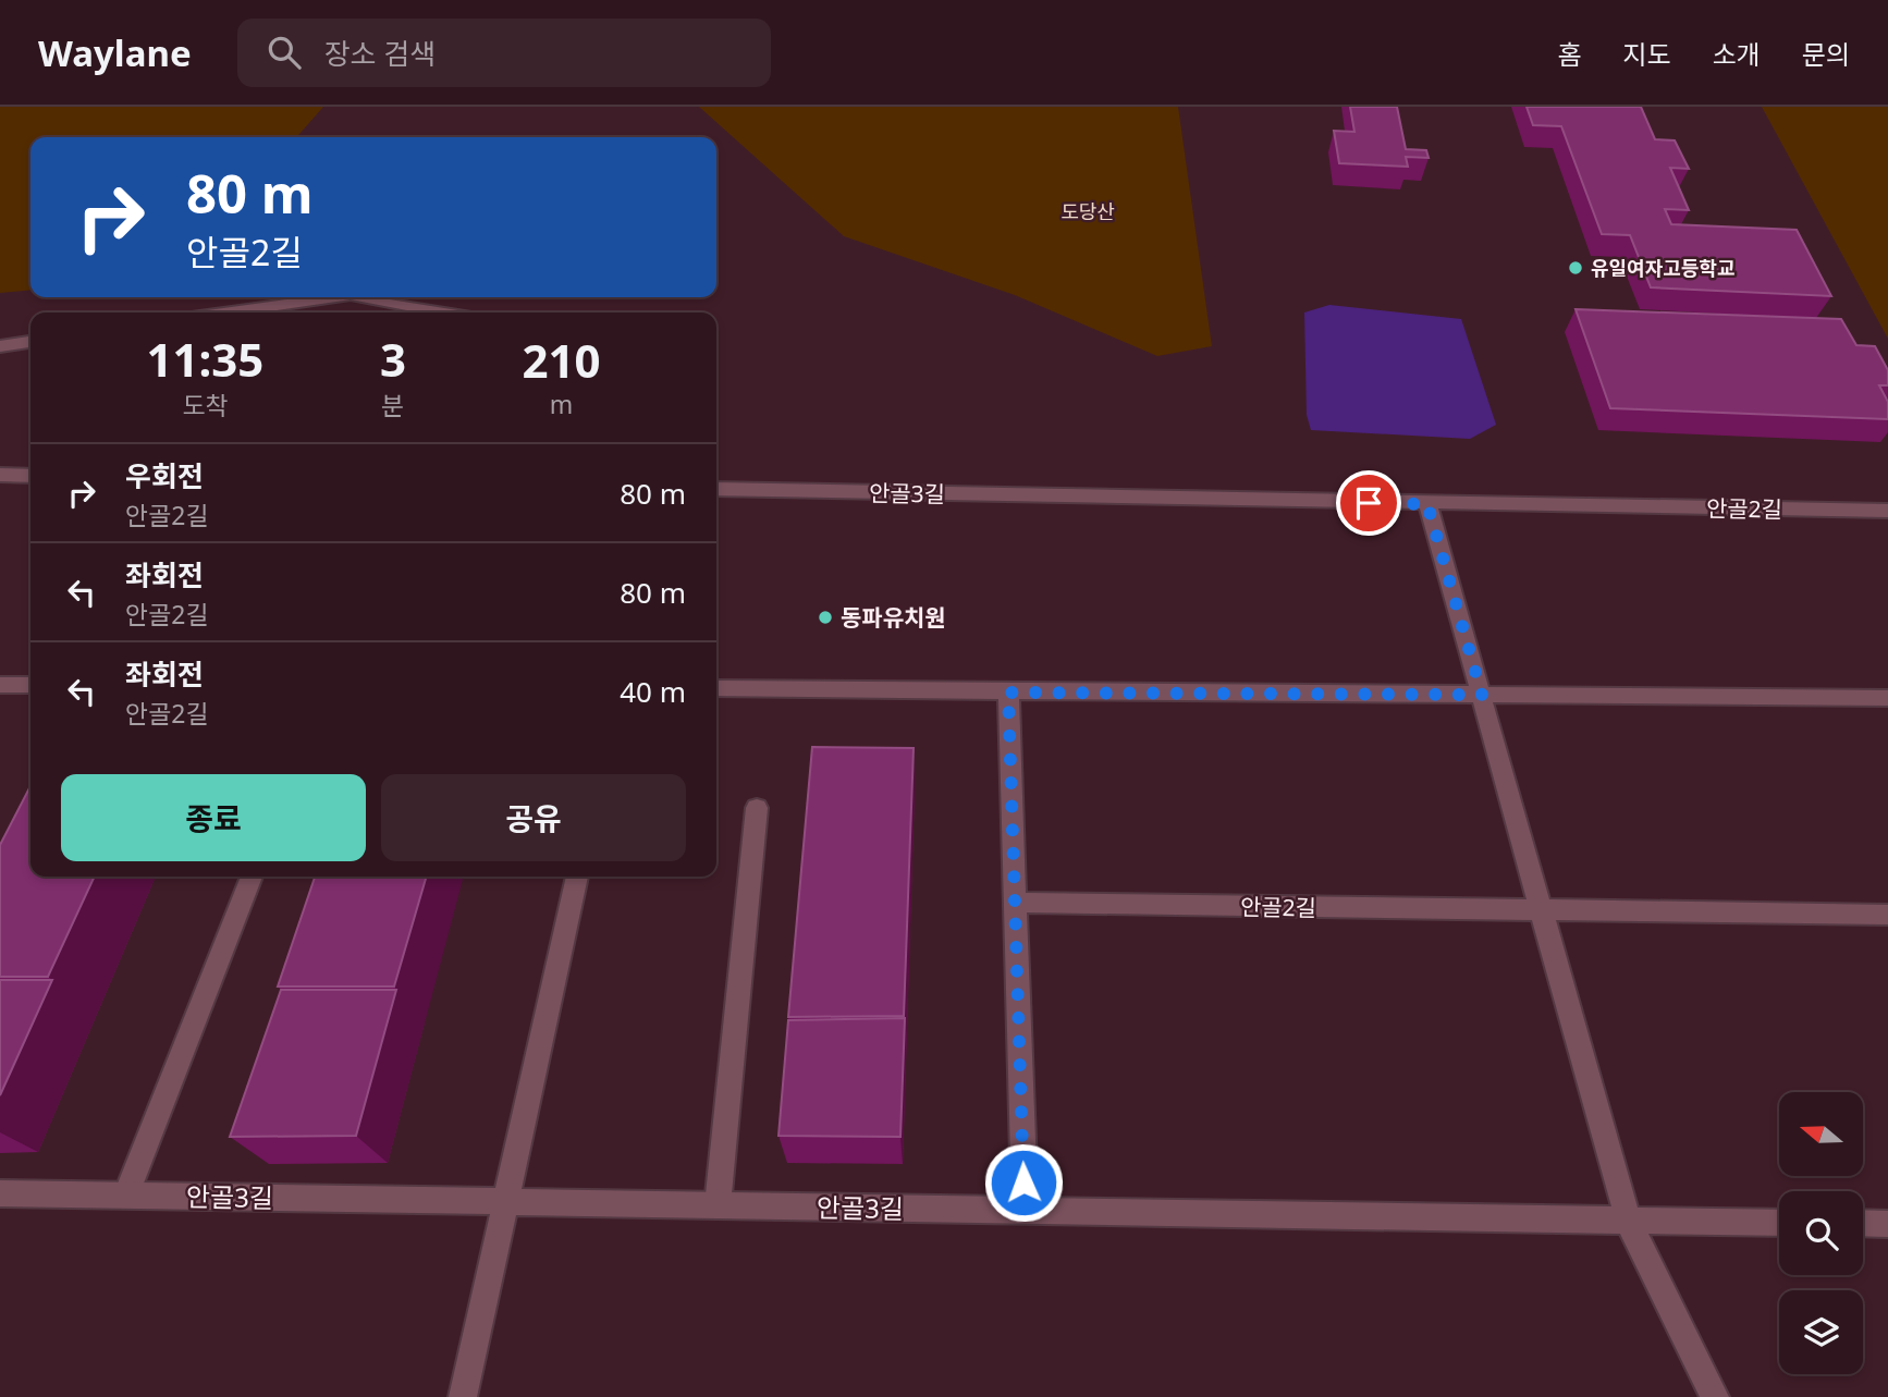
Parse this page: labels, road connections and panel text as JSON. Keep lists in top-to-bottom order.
{
  "streets": {
    "street": ["안골3길", "안골2길"]
  },
  "crossings": [
    ["안골3길", "안골2길"]
  ],
  "parks": ["도당산"],
  "places": ["유일여자고등학교", "동파유치원"],
  "north": "left",
  "page": {
    "header": "Waylane",
    "search": "장소 검색",
    "nav": [
      "홈",
      "지도",
      "소개",
      "문의"
    ],
    "turn": ["80 m", "안골2길"],
    "eta": [
      "11:35",
      "도착",
      "3",
      "분",
      "210",
      "m"
    ],
    "list": [
      {
        "name": "우회전",
        "note": "안골2길",
        "value": "80 m"
      },
      {
        "name": "좌회전",
        "note": "안골2길",
        "value": "80 m"
      },
      {
        "name": "좌회전",
        "note": "안골2길",
        "value": "40 m"
      }
    ],
    "buttons": ["종료", "공유"]
  }
}
